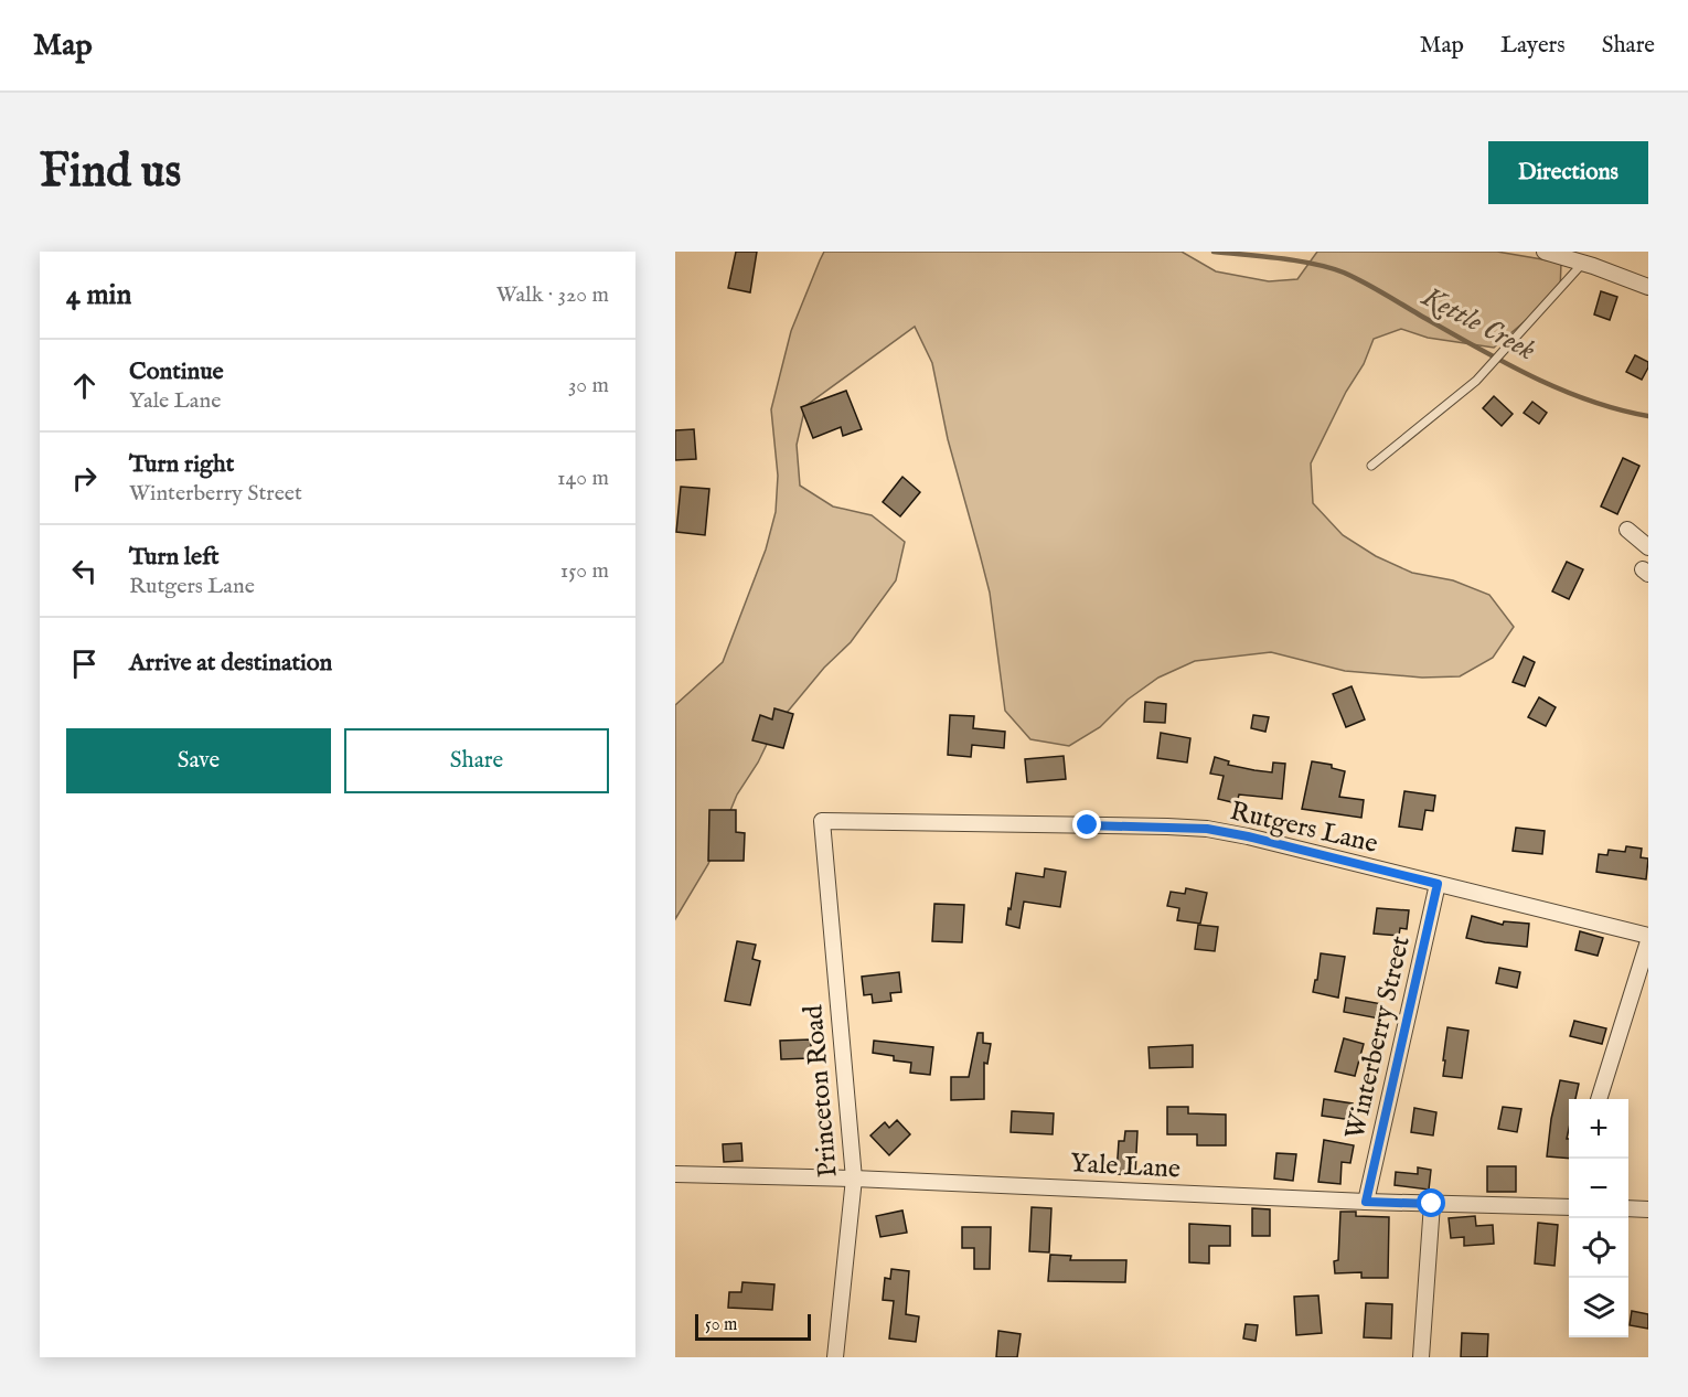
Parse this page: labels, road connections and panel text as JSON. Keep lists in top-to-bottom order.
{
  "streets": {
    "street": [
      "Rutgers Lane",
      "Winterberry Street",
      "Princeton Road",
      "Yale Lane"
    ]
  },
  "crossings": [
    ["Rutgers Lane", "Winterberry Street"],
    ["Rutgers Lane", "Princeton Road"],
    ["Winterberry Street", "Yale Lane"],
    ["Princeton Road", "Yale Lane"]
  ],
  "water": ["Kettle Creek"],
  "scale_bar": "50 m",
  "page": {
    "header": "Map",
    "nav": ["Map", "Layers", "Share"],
    "buttons": [
      "Directions",
      ["Save", "Share"]
    ],
    "title": "Find us",
    "heading": ["4 min", "Walk · 320 m"],
    "list": [
      ["Continue", "Yale Lane", "30 m"],
      ["Turn right", "Winterberry Street", "140 m"],
      ["Turn left", "Rutgers Lane", "150 m"],
      "Arrive at destination"
    ],
    "map_buttons": ["+", "−"],
    "scale": "50 m"
  }
}
